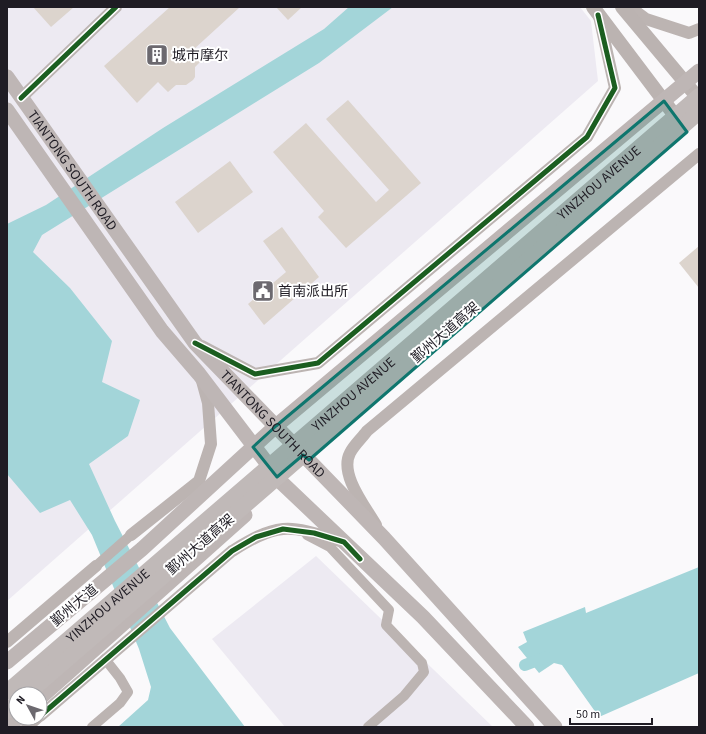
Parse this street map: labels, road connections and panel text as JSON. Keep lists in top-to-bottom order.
{
  "streets": {
    "highway": ["YINZHOU AVENUE", "鄞州大道高架"],
    "main road": ["TIANTONG SOUTH ROAD", "鄞州大道"]
  },
  "crossings": [
    ["TIANTONG SOUTH ROAD", "YINZHOU AVENUE"],
    ["YINZHOU AVENUE", "鄞州大道"]
  ],
  "places": {
    "building": ["城市摩尔"],
    "public building": ["首南派出所"]
  },
  "scale_bar": "50 m",
  "north": "top left"
}
